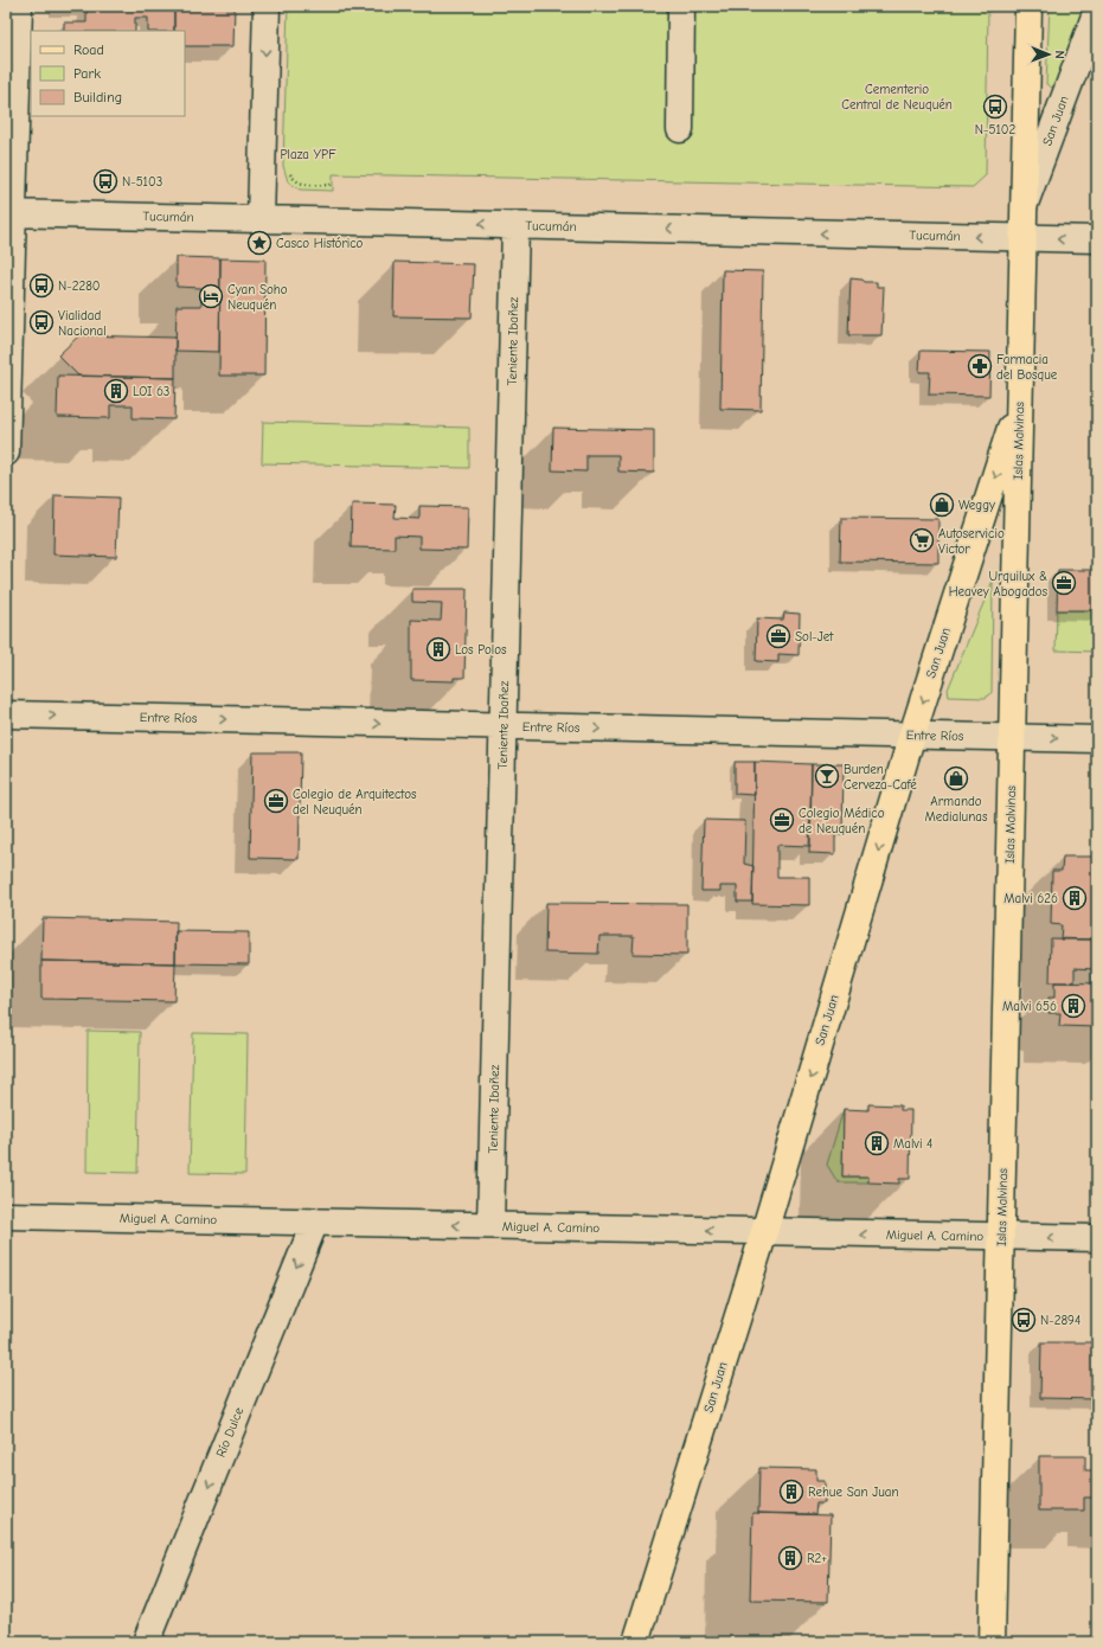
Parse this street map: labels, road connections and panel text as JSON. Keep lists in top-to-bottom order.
{
  "streets": {
    "main road": ["San Juan", "Islas Malvinas"],
    "street": [
      "Tucumán",
      "Teniente Ibañez",
      "Entre Ríos",
      "Miguel A. Camino",
      "Río Dulce"
    ]
  },
  "crossings": [
    ["San Juan", "Islas Malvinas"],
    ["San Juan", "Entre Ríos"],
    ["San Juan", "Miguel A. Camino"],
    ["Tucumán", "Teniente Ibañez"],
    ["Tucumán", "Islas Malvinas"],
    ["Teniente Ibañez", "Entre Ríos"],
    ["Teniente Ibañez", "Miguel A. Camino"],
    ["Islas Malvinas", "Entre Ríos"],
    ["Islas Malvinas", "Miguel A. Camino"],
    ["Miguel A. Camino", "Río Dulce"]
  ],
  "one_way": [
    "San Juan",
    "Tucumán",
    "Entre Ríos",
    "Miguel A. Camino",
    "Río Dulce"
  ],
  "parks": ["Cementerio Central de Neuquén", "Plaza YPF"],
  "places": {
    "bus stop": [
      "N-5102",
      "N-5103",
      "N-2280",
      "Vialidad Nacional",
      "N-2894"
    ],
    "place": ["Casco Histórico"],
    "hotel": ["Cyan Soho Neuquén"],
    "pharmacy": ["Farmacia del Bosque"],
    "building": [
      "LOI 63",
      "Los Polos",
      "Malvi 626",
      "Malvi 656",
      "Malvi 4",
      "Rehue San Juan",
      "R2+"
    ],
    "shop": ["Weggy", "Armando Medialunas"],
    "supermarket": ["Autoservicio Victor"],
    "office": [
      "Urquilux & Heavey Abogados",
      "Sol-Jet",
      "Colegio de Arquitectos del Neuquén",
      "Colegio Médico de Neuquén"
    ],
    "bar": ["Burden Cerveza-Café"]
  },
  "legend": ["Road", "Park", "Building"],
  "north": "right"
}
